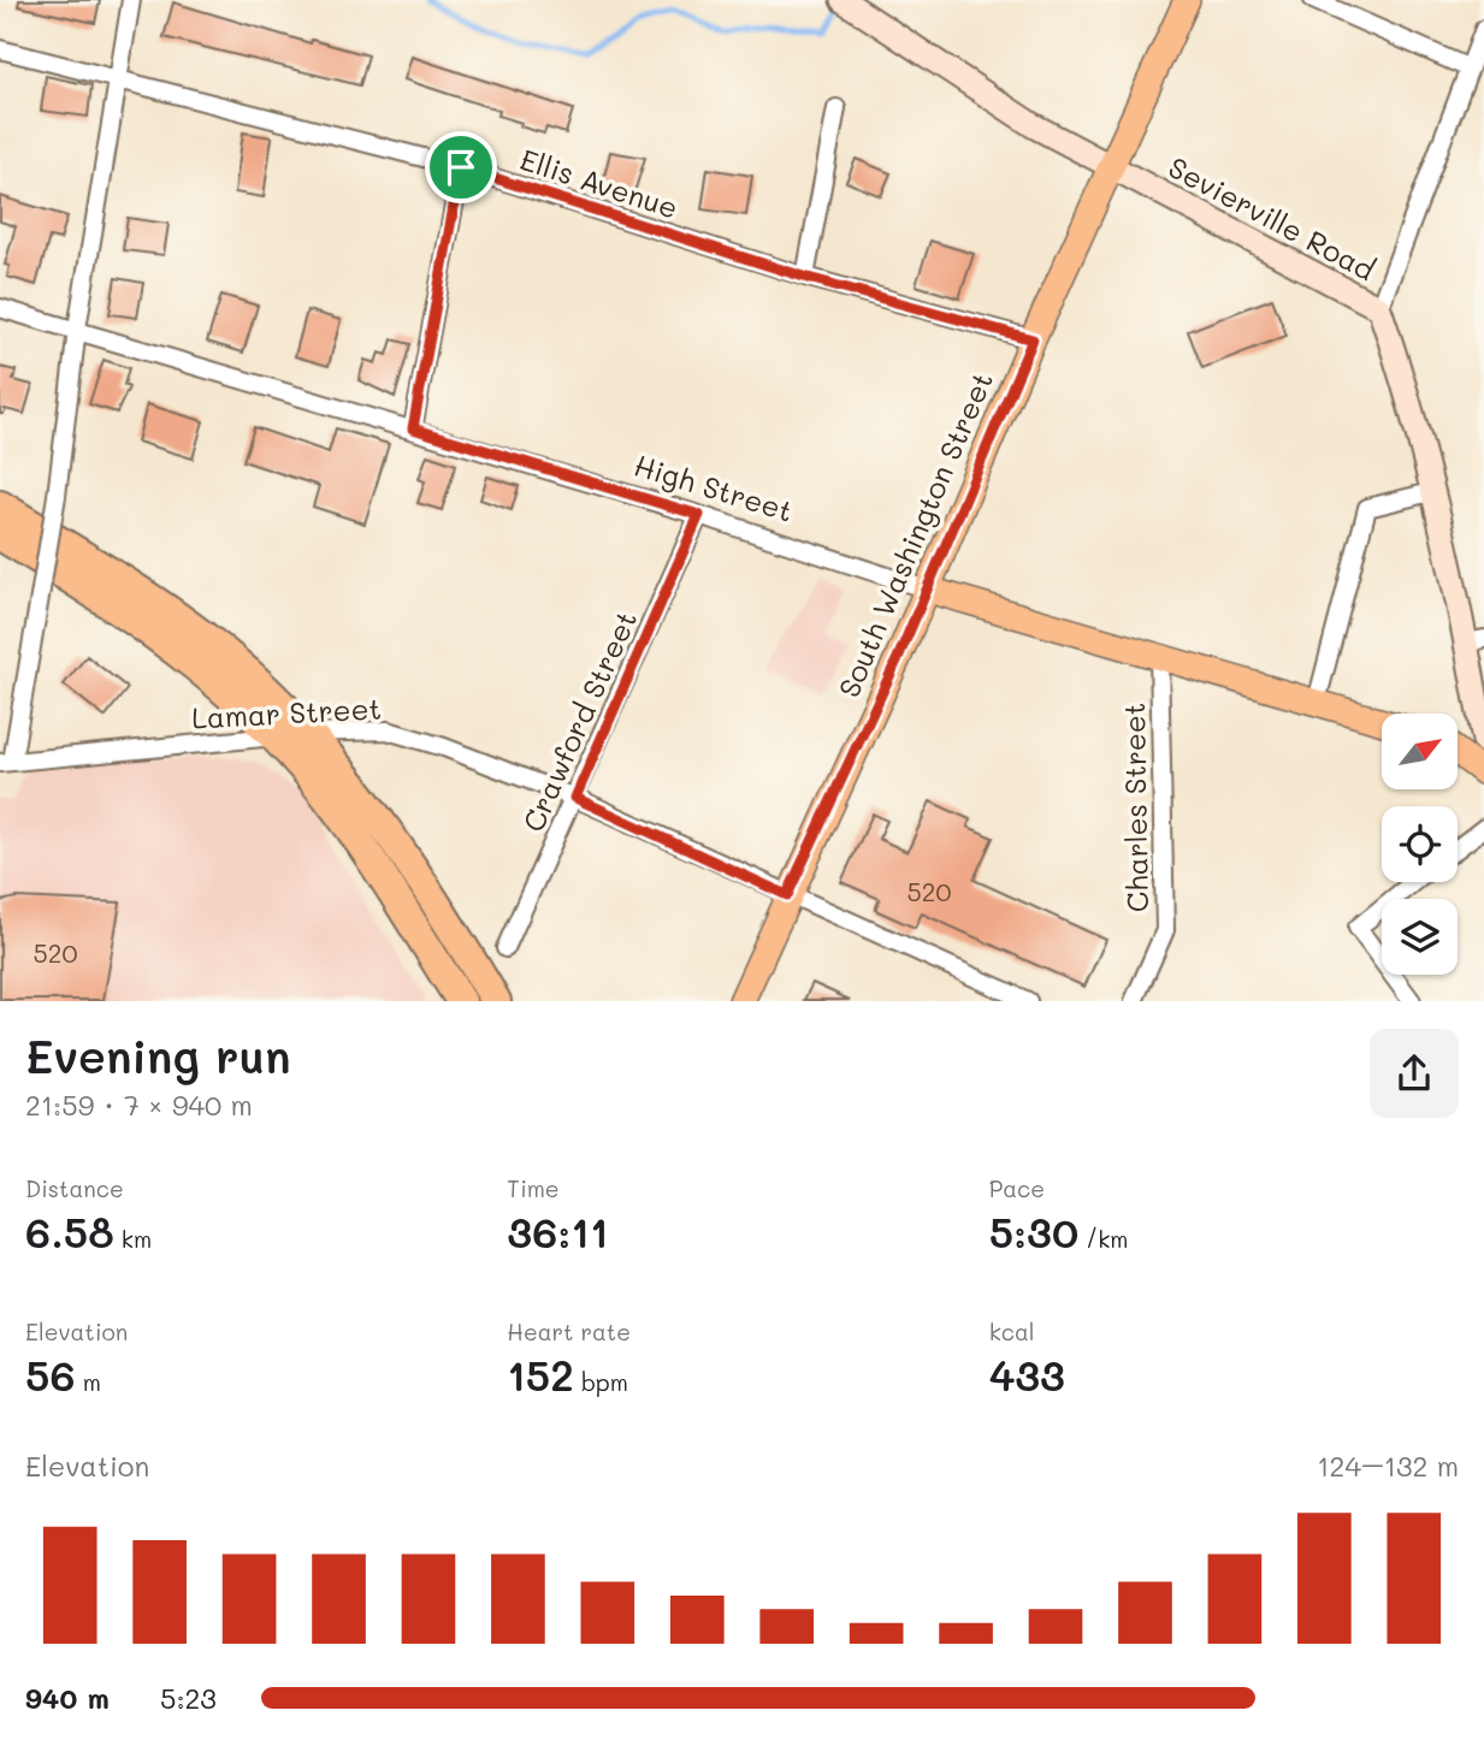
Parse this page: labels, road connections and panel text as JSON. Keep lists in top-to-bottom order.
{
  "streets": {
    "main road": ["High Street", "South Washington Street"],
    "street": [
      "Ellis Avenue",
      "Sevierville Road",
      "Lamar Street",
      "Crawford Street",
      "Charles Street"
    ]
  },
  "crossings": [
    ["Ellis Avenue", "South Washington Street"],
    ["Sevierville Road", "South Washington Street"],
    ["High Street", "South Washington Street"],
    ["High Street", "Crawford Street"],
    ["High Street", "Charles Street"],
    ["South Washington Street", "Lamar Street"],
    ["Lamar Street", "Crawford Street"]
  ],
  "house_numbers": ["520", "520"],
  "north": "top right",
  "page": {
    "heading": ["Evening run", "21:59 · 7 × 940 m"],
    "stats": [
      ["Distance", "6.58 km"],
      ["Time", "36:11"],
      ["Pace", "5:30 /km"],
      ["Elevation", "56 m"],
      ["Heart rate", "152 bpm"],
      ["kcal", "433"]
    ],
    "chart": ["Elevation", "124–132 m"],
    "list": [
      {
        "name": "940 m",
        "note": "5:23"
      }
    ]
  }
}
